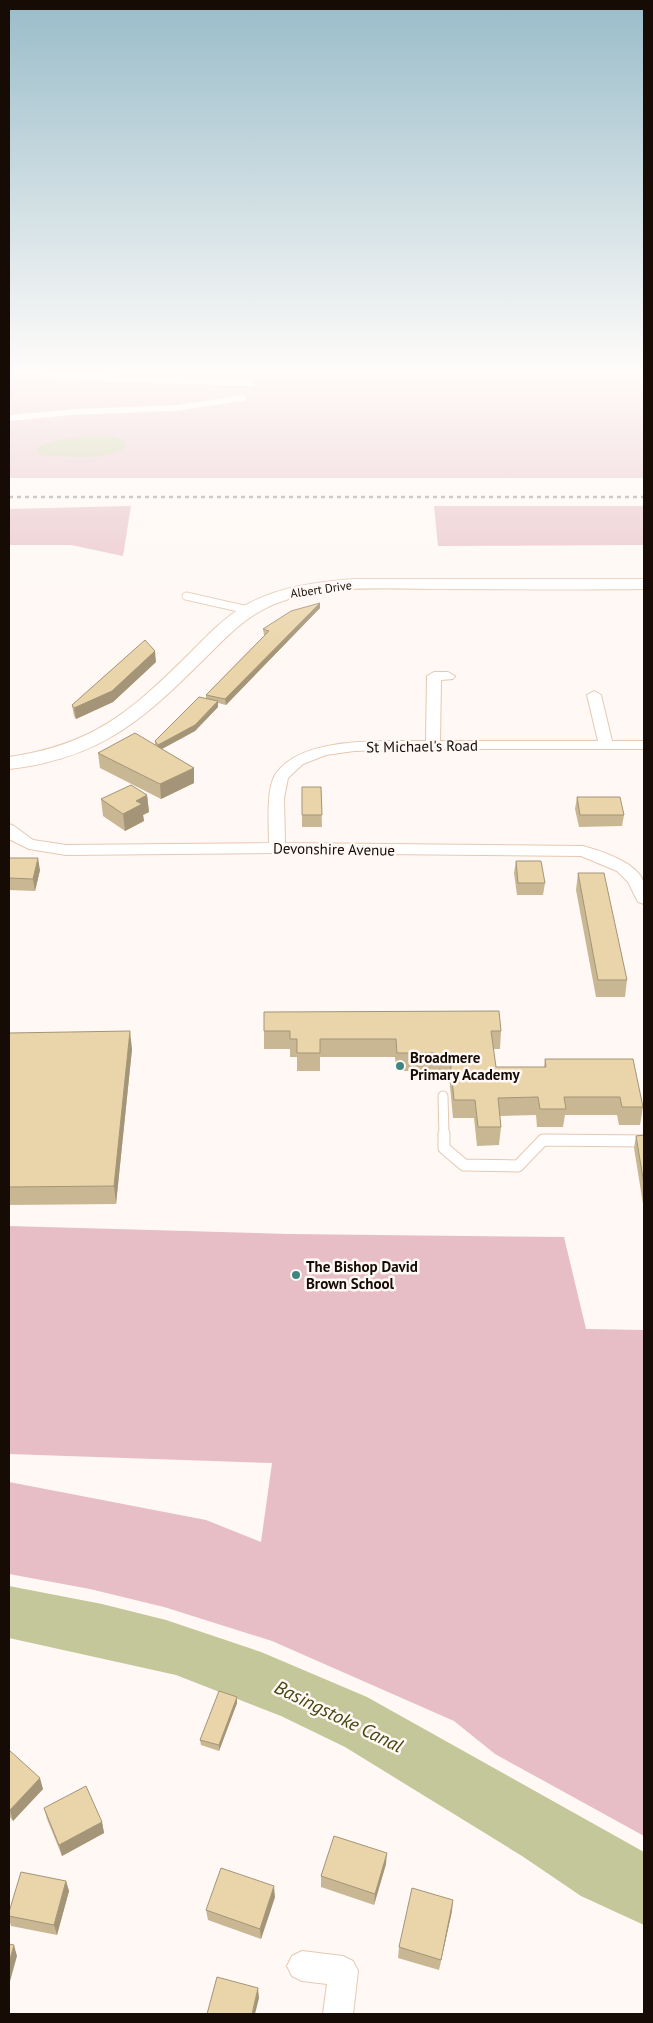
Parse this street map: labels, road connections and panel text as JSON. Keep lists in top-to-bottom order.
{
  "streets": {
    "street": ["Albert Drive", "St Michael's Road", "Devonshire Avenue"]
  },
  "crossings": [
    ["St Michael's Road", "Devonshire Avenue"]
  ],
  "water": ["Basingstoke Canal"],
  "places": ["Broadmere Primary Academy", "The Bishop David Brown School"]
}
